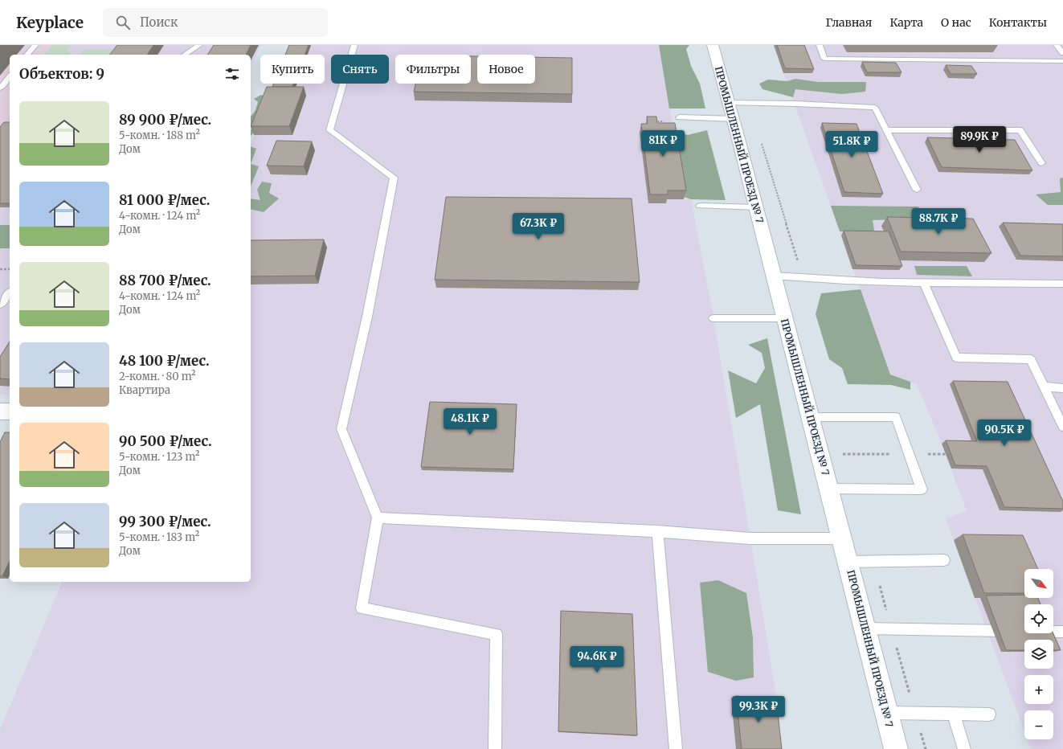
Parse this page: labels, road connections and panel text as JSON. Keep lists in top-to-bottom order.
{
  "streets": {
    "street": ["ПРОМЫШЛЕННЫЙ ПРОЕЗД № 7"]
  },
  "north": "bottom right",
  "page": {
    "header": "Keyplace",
    "search": "Поиск",
    "nav": [
      "Главная",
      "Карта",
      "О нас",
      "Контакты"
    ],
    "chip": [
      "Купить",
      "Снять",
      "Фильтры",
      "Новое"
    ],
    "heading": "Объектов: 9",
    "list": [
      {
        "name": "89 900 ₽/мес.",
        "note": "5-комн. · 188 m² · Дом"
      },
      {
        "name": "81 000 ₽/мес.",
        "note": "4-комн. · 124 m² · Дом"
      },
      {
        "name": "88 700 ₽/мес.",
        "note": "4-комн. · 124 m² · Дом"
      },
      {
        "name": "48 100 ₽/мес.",
        "note": "2-комн. · 80 m² · Квартира"
      },
      {
        "name": "90 500 ₽/мес.",
        "note": "5-комн. · 123 m² · Дом"
      },
      {
        "name": "99 300 ₽/мес.",
        "note": "5-комн. · 183 m² · Дом"
      }
    ],
    "price": [
      "89.9K ₽",
      "81K ₽",
      "51.8K ₽",
      "88.7K ₽",
      "67.3K ₽",
      "48.1K ₽",
      "90.5K ₽",
      "94.6K ₽",
      "99.3K ₽"
    ],
    "map_buttons": ["+", "−"]
  }
}
